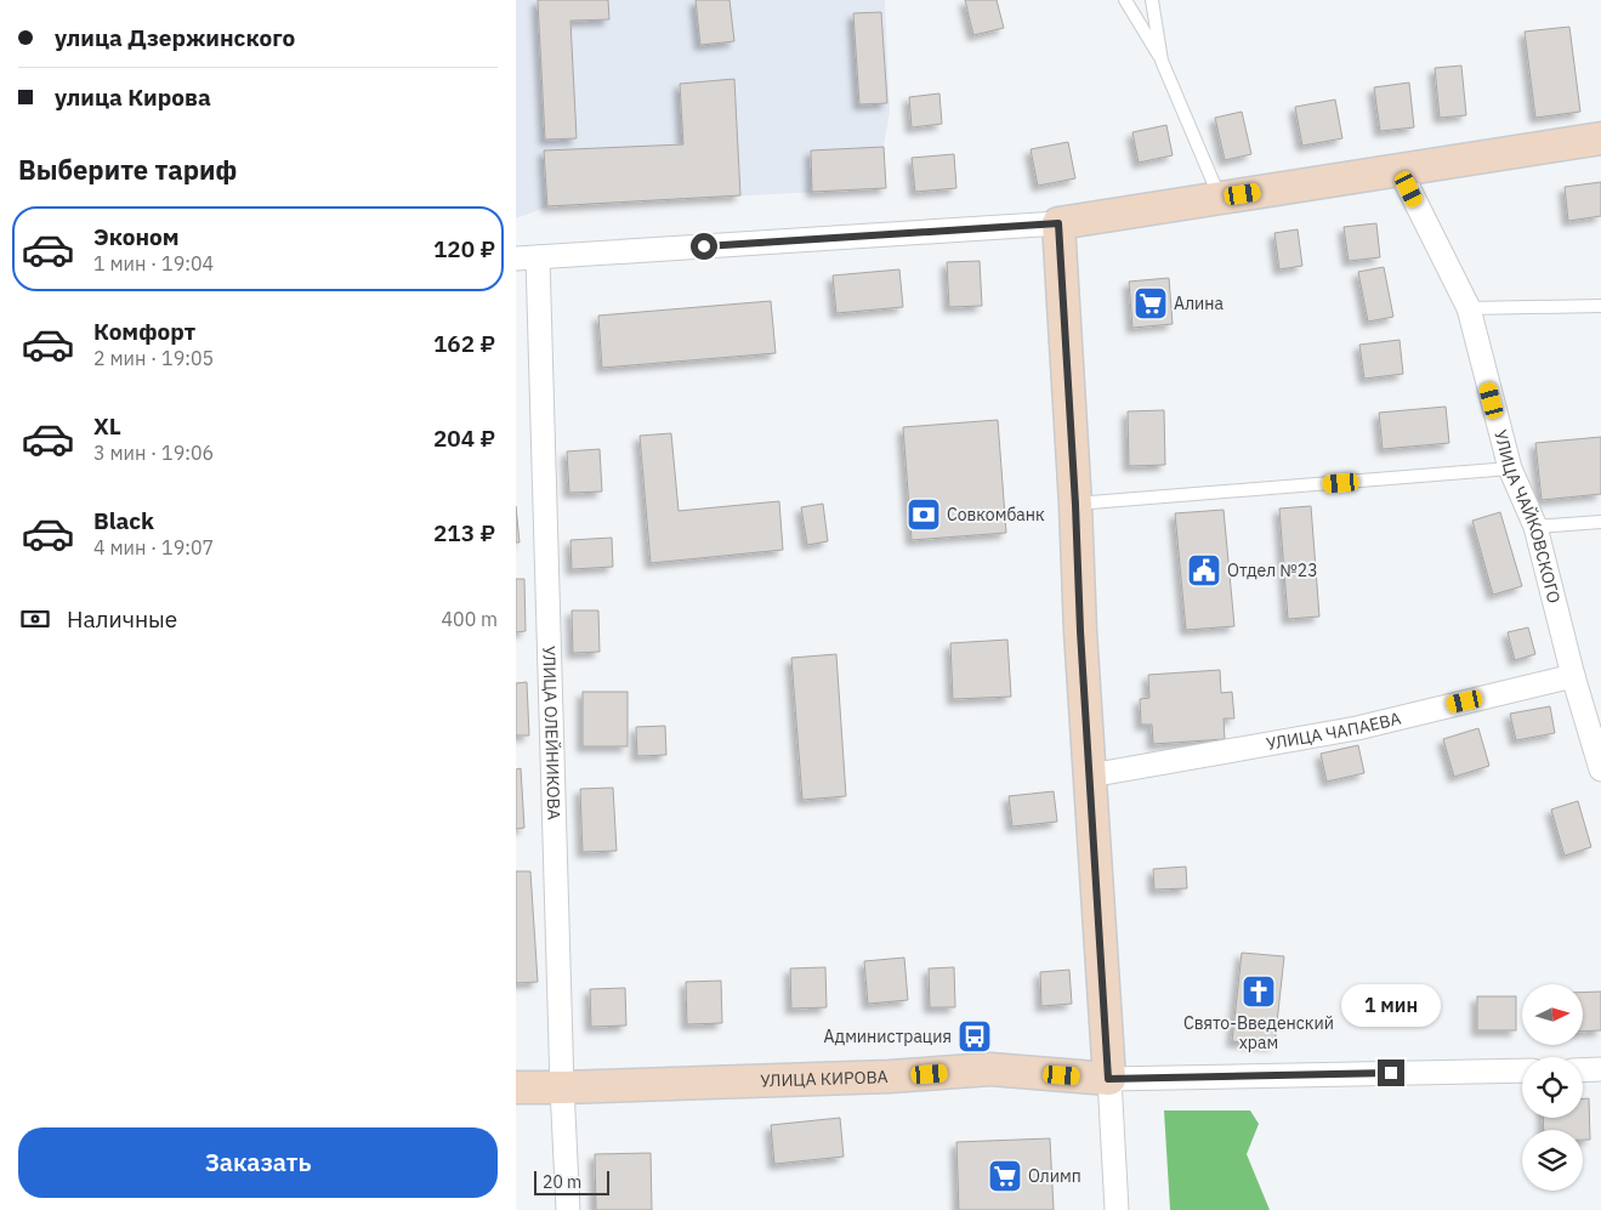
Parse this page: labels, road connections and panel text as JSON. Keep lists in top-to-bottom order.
{
  "streets": {
    "street": [
      "УЛИЦА ЧАЙКОВСКОГО",
      "УЛИЦА ЧАПАЕВА",
      "УЛИЦА ОЛЕЙНИКОВА",
      "УЛИЦА КИРОВА"
    ]
  },
  "crossings": [
    ["УЛИЦА ЧАЙКОВСКОГО", "УЛИЦА ЧАПАЕВА"],
    ["УЛИЦА ОЛЕЙНИКОВА", "УЛИЦА КИРОВА"]
  ],
  "places": {
    "supermarket": ["Алина", "Олимп"],
    "bank": ["Совкомбанк"],
    "public building": ["Отдел №23"],
    "church": ["Свято-Введенский храм"],
    "bus stop": ["Администрация"]
  },
  "scale_bar": "20 m",
  "north": "right",
  "page": {
    "banner": ["улица Дзержинского", "улица Кирова"],
    "heading": "Выберите тариф",
    "list": [
      {
        "name": "Эконом",
        "note": "1 мин · 19:04",
        "value": "120 ₽"
      },
      {
        "name": "Комфорт",
        "note": "2 мин · 19:05",
        "value": "162 ₽"
      },
      {
        "name": "XL",
        "note": "3 мин · 19:06",
        "value": "204 ₽"
      },
      {
        "name": "Black",
        "note": "4 мин · 19:07",
        "value": "213 ₽"
      }
    ],
    "pay": ["Наличные", "400 m"],
    "bubble": "1 мин",
    "buttons": "Заказать",
    "scale": "20 m"
  }
}
